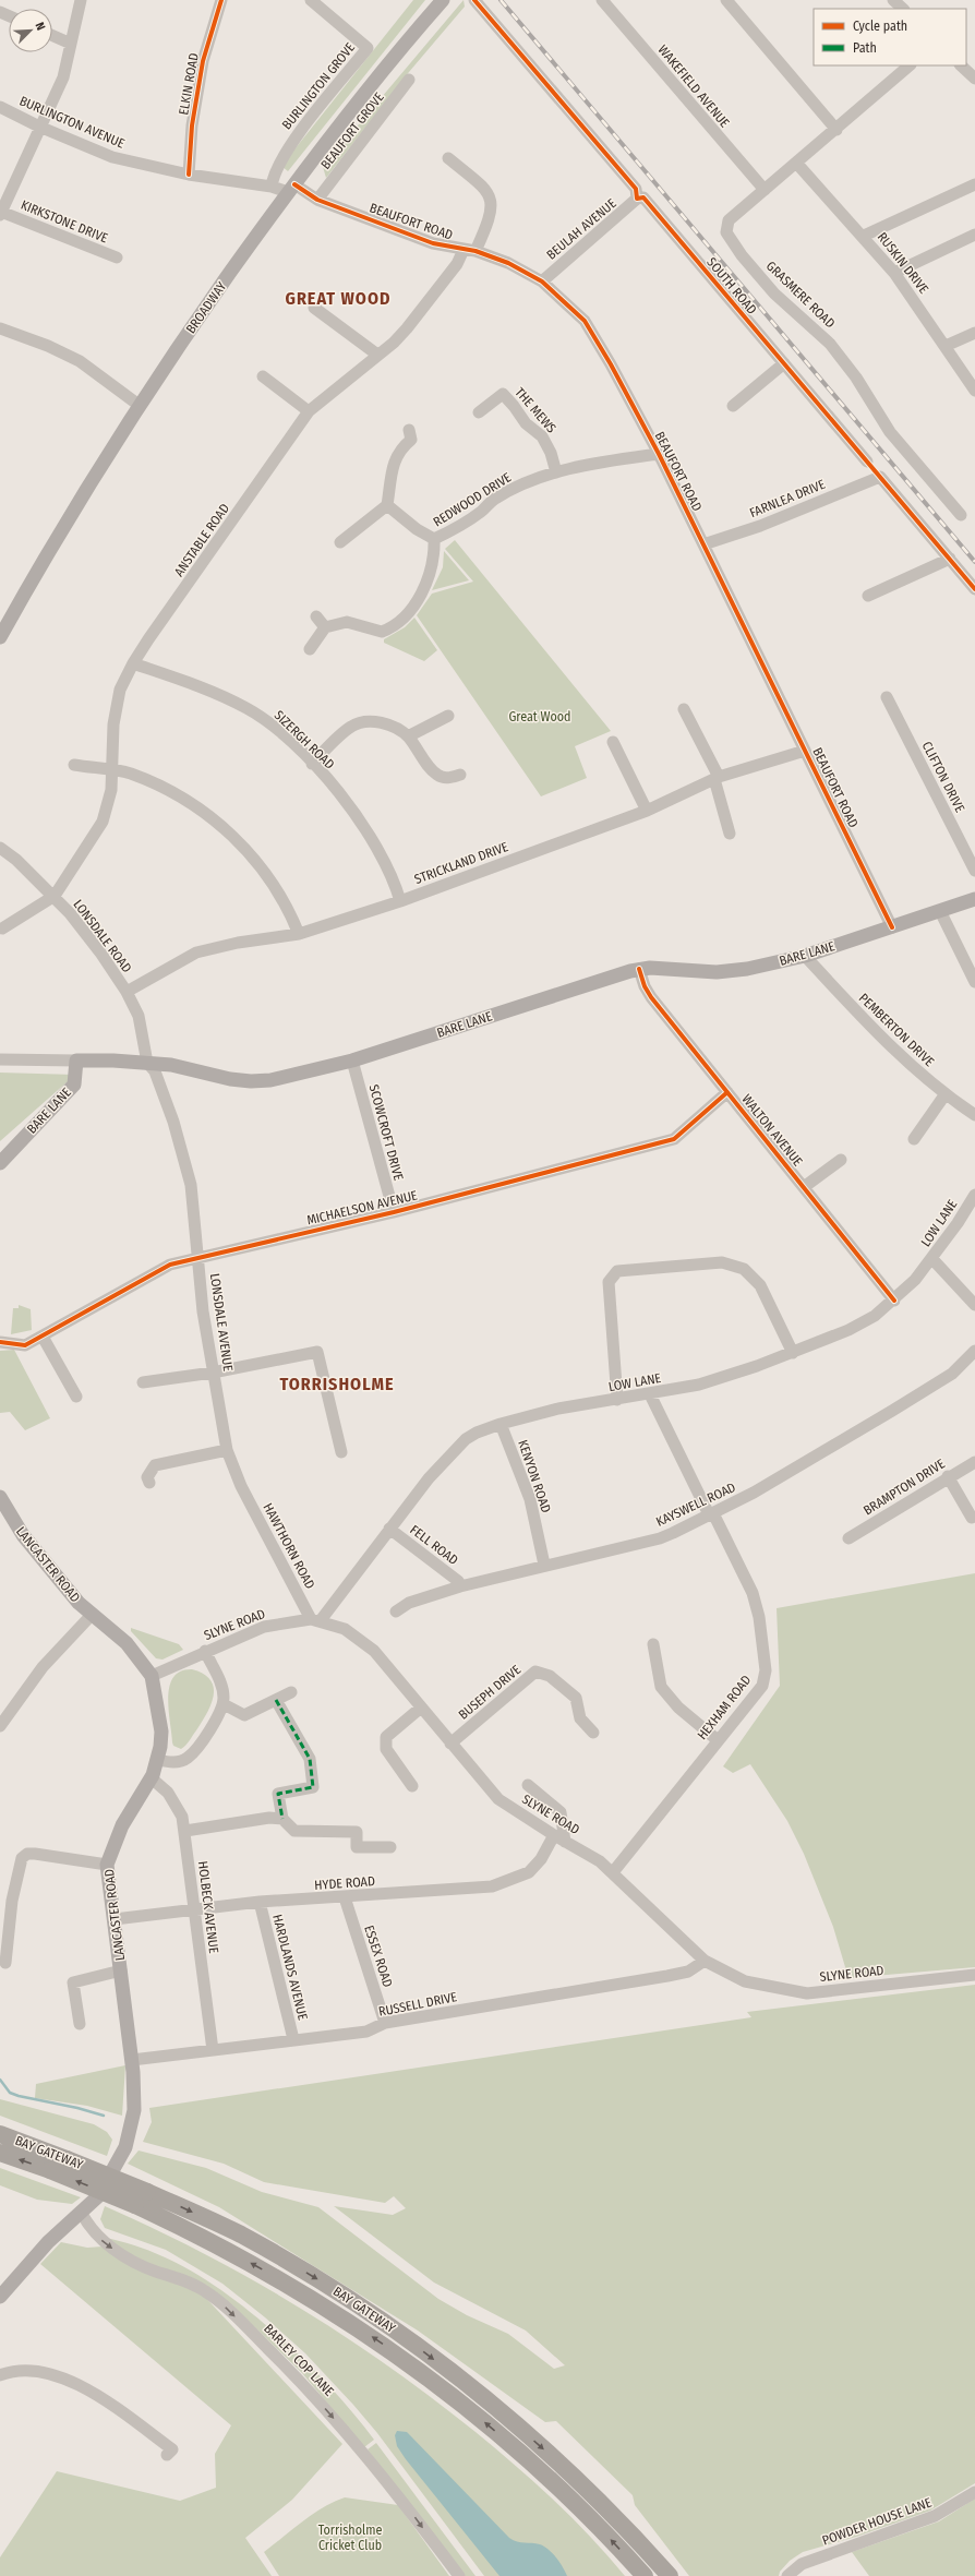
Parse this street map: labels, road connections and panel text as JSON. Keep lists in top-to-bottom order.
{
  "streets": {
    "highway": ["BAY GATEWAY"],
    "main road": ["BROADWAY", "BARE LANE", "LANCASTER ROAD"],
    "street": [
      "ELKIN ROAD",
      "BURLINGTON GROVE",
      "WAKEFIELD AVENUE",
      "BURLINGTON AVENUE",
      "BEAUFORT GROVE",
      "KIRKSTONE DRIVE",
      "BEAUFORT ROAD",
      "BEULAH AVENUE",
      "RUSKIN DRIVE",
      "SOUTH ROAD",
      "GRASMERE ROAD",
      "THE MEWS",
      "FARNLEA DRIVE",
      "REDWOOD DRIVE",
      "ANSTABLE ROAD",
      "SIZERGH ROAD",
      "CLIFTON DRIVE",
      "STRICKLAND DRIVE",
      "LONSDALE ROAD",
      "PEMBERTON DRIVE",
      "WALTON AVENUE",
      "SCOWCROFT DRIVE",
      "MICHAELSON AVENUE",
      "LOW LANE",
      "LONSDALE AVENUE",
      "KENYON ROAD",
      "BRAMPTON DRIVE",
      "KAYSWELL ROAD",
      "FELL ROAD",
      "HAWTHORN ROAD",
      "SLYNE ROAD",
      "BUSEPH DRIVE",
      "HEXHAM ROAD",
      "HYDE ROAD",
      "HOLBECK AVENUE",
      "ESSEX ROAD",
      "HARDLANDS AVENUE",
      "RUSSELL DRIVE",
      "BARLEY COP LANE",
      "POWDER HOUSE LANE"
    ]
  },
  "crossings": [
    ["ELKIN ROAD", "BURLINGTON AVENUE"],
    ["BURLINGTON GROVE", "BURLINGTON AVENUE"],
    ["WAKEFIELD AVENUE", "GRASMERE ROAD"],
    ["BURLINGTON AVENUE", "BEAUFORT ROAD"],
    ["BURLINGTON AVENUE", "BROADWAY"],
    ["BEAUFORT GROVE", "BEAUFORT ROAD"],
    ["BEAUFORT ROAD", "BEULAH AVENUE"],
    ["BEAUFORT ROAD", "BROADWAY"],
    ["BEAUFORT ROAD", "FARNLEA DRIVE"],
    ["BEAUFORT ROAD", "REDWOOD DRIVE"],
    ["BEAUFORT ROAD", "ANSTABLE ROAD"],
    ["BEAUFORT ROAD", "STRICKLAND DRIVE"],
    ["BEAUFORT ROAD", "BARE LANE"],
    ["BEULAH AVENUE", "SOUTH ROAD"],
    ["RUSKIN DRIVE", "GRASMERE ROAD"],
    ["THE MEWS", "REDWOOD DRIVE"],
    ["ANSTABLE ROAD", "SIZERGH ROAD"],
    ["ANSTABLE ROAD", "LONSDALE ROAD"],
    ["SIZERGH ROAD", "STRICKLAND DRIVE"],
    ["STRICKLAND DRIVE", "LONSDALE ROAD"],
    ["LONSDALE ROAD", "BARE LANE"],
    ["LONSDALE ROAD", "LONSDALE AVENUE"],
    ["BARE LANE", "PEMBERTON DRIVE"],
    ["BARE LANE", "WALTON AVENUE"],
    ["BARE LANE", "SCOWCROFT DRIVE"],
    ["BARE LANE", "LONSDALE AVENUE"],
    ["WALTON AVENUE", "MICHAELSON AVENUE"],
    ["WALTON AVENUE", "LOW LANE"],
    ["SCOWCROFT DRIVE", "MICHAELSON AVENUE"],
    ["MICHAELSON AVENUE", "LONSDALE AVENUE"],
    ["LOW LANE", "KENYON ROAD"],
    ["LOW LANE", "FELL ROAD"],
    ["LOW LANE", "HAWTHORN ROAD"],
    ["LOW LANE", "SLYNE ROAD"],
    ["LOW LANE", "HEXHAM ROAD"],
    ["LONSDALE AVENUE", "HAWTHORN ROAD"],
    ["KENYON ROAD", "KAYSWELL ROAD"],
    ["KAYSWELL ROAD", "FELL ROAD"],
    ["KAYSWELL ROAD", "HEXHAM ROAD"],
    ["HAWTHORN ROAD", "SLYNE ROAD"],
    ["LANCASTER ROAD", "SLYNE ROAD"],
    ["LANCASTER ROAD", "HYDE ROAD"],
    ["LANCASTER ROAD", "HOLBECK AVENUE"],
    ["LANCASTER ROAD", "RUSSELL DRIVE"],
    ["LANCASTER ROAD", "BARLEY COP LANE"],
    ["SLYNE ROAD", "BUSEPH DRIVE"],
    ["SLYNE ROAD", "HEXHAM ROAD"],
    ["SLYNE ROAD", "HYDE ROAD"],
    ["SLYNE ROAD", "RUSSELL DRIVE"],
    ["HYDE ROAD", "HOLBECK AVENUE"],
    ["HYDE ROAD", "ESSEX ROAD"],
    ["HYDE ROAD", "HARDLANDS AVENUE"],
    ["HOLBECK AVENUE", "RUSSELL DRIVE"],
    ["ESSEX ROAD", "RUSSELL DRIVE"],
    ["HARDLANDS AVENUE", "RUSSELL DRIVE"]
  ],
  "one_way": ["BARLEY COP LANE"],
  "districts": ["GREAT WOOD", "TORRISHOLME"],
  "parks": ["Great Wood", "Torrisholme Cricket Club"],
  "legend": ["Cycle path", "Path"],
  "north": "top right"
}
